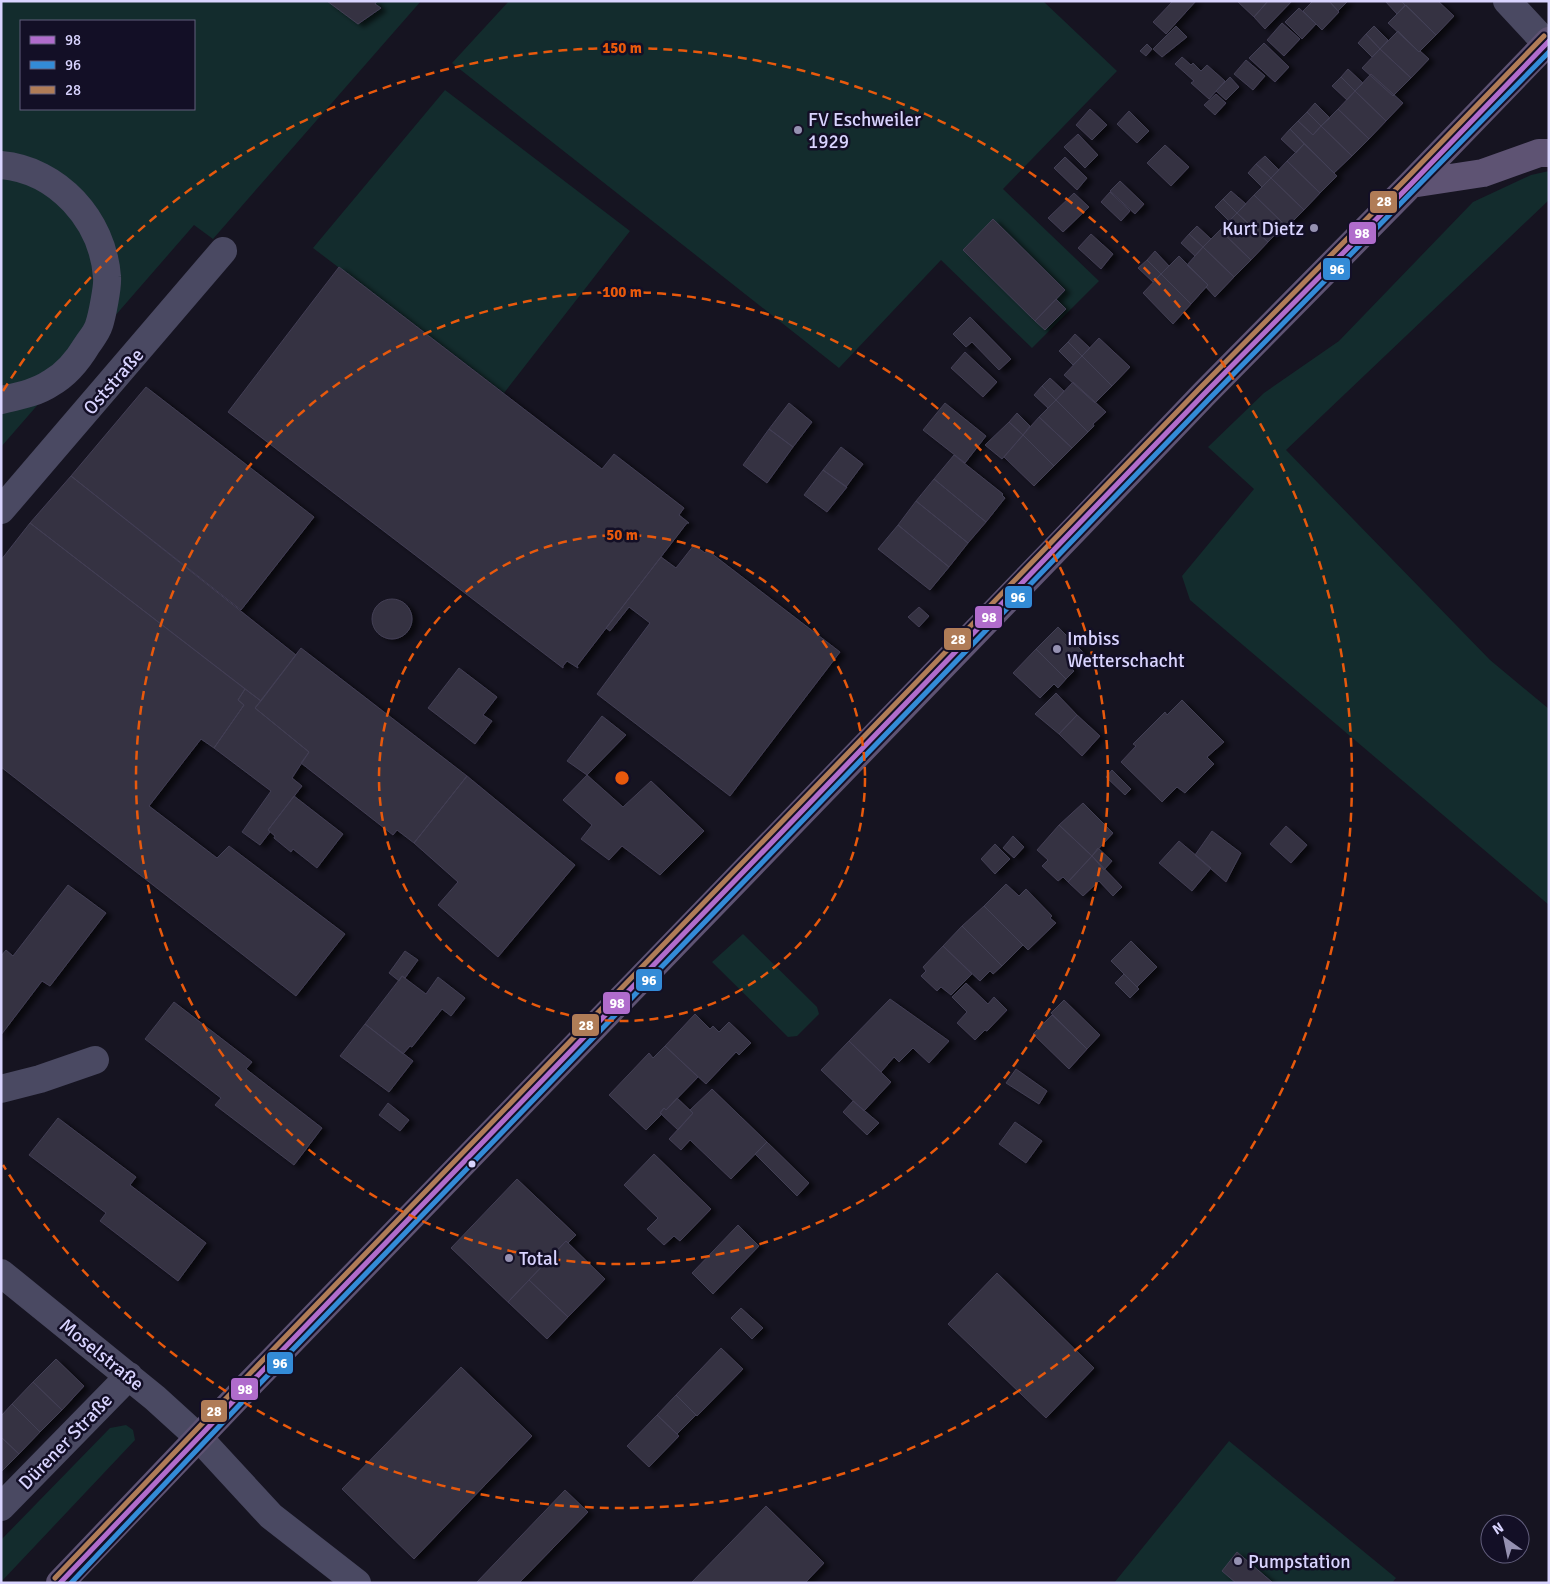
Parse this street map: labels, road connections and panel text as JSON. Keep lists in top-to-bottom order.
{
  "streets": {
    "street": ["Oststraße", "Moselstraße", "Dürener Straße"]
  },
  "crossings": [
    ["Moselstraße", "Dürener Straße"]
  ],
  "places": [
    "FV Eschweiler 1929",
    "Kurt Dietz",
    "Imbiss Wetterschacht",
    "Total",
    "Pumpstation"
  ],
  "lines": ["transit line 28", "transit line 98", "transit line 96"],
  "legend": ["98", "96", "28"],
  "north": "top left",
  "rings": ["150 m", "100 m", "50 m"]
}
